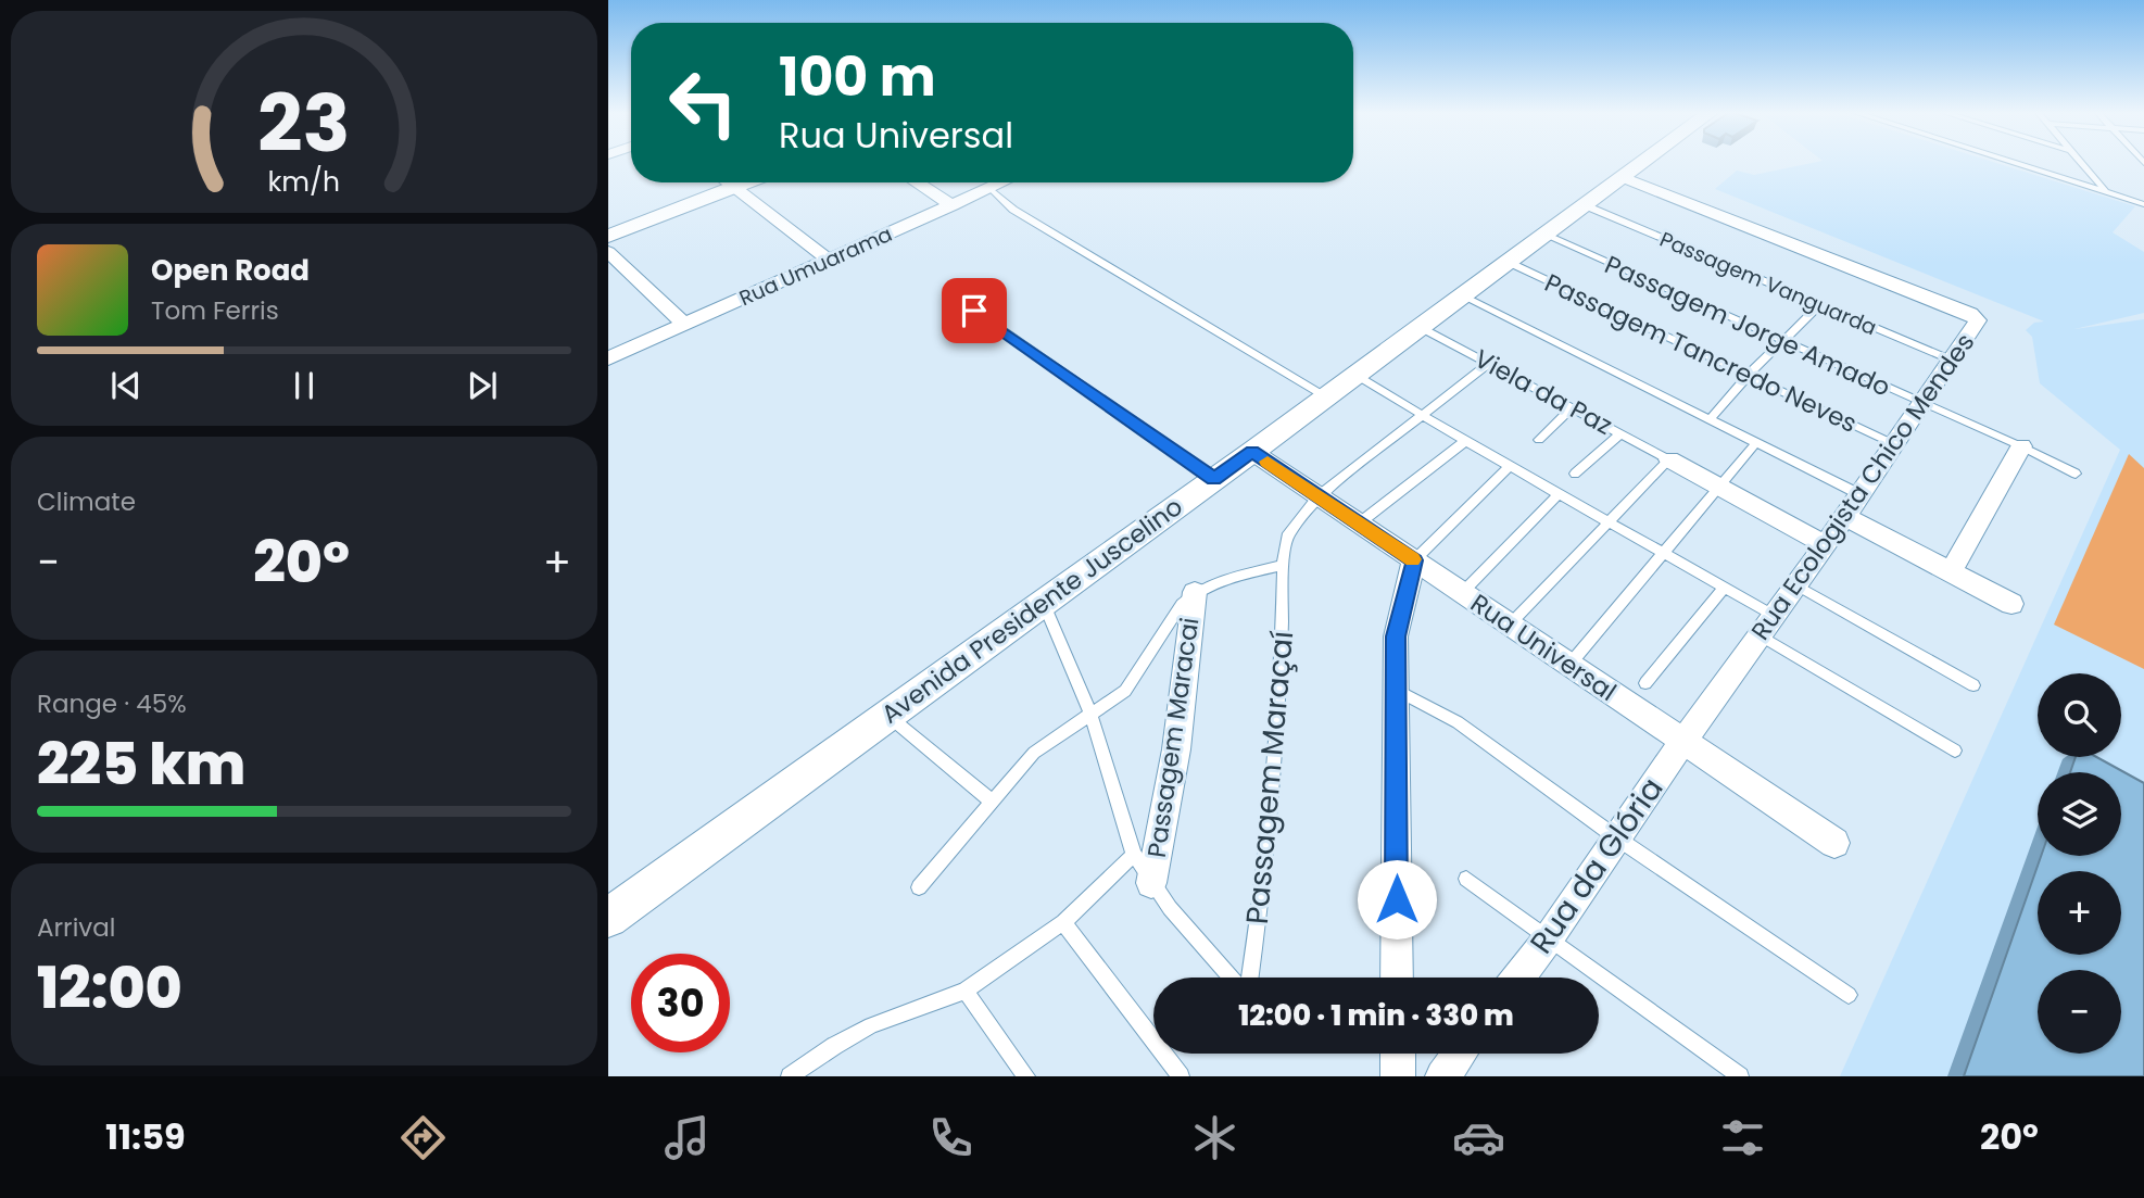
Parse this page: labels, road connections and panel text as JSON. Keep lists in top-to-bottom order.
{
  "streets": {
    "street": [
      "Rua Umuarama",
      "Rua Ecologista Chico Mendes",
      "Avenida Presidente Juscelino",
      "Rua Universal",
      "Passagem Maracai",
      "Rua da Glória"
    ],
    "lane": [
      "Passagem Vanguarda",
      "Passagem Jorge Amado",
      "Passagem Tancredo Neves",
      "Viela da Paz",
      "Passagem Maraçaí"
    ]
  },
  "crossings": [
    ["Passagem Vanguarda", "Rua Ecologista Chico Mendes"],
    ["Passagem Vanguarda", "Avenida Presidente Juscelino"],
    ["Passagem Jorge Amado", "Rua Ecologista Chico Mendes"],
    ["Passagem Jorge Amado", "Avenida Presidente Juscelino"],
    ["Passagem Tancredo Neves", "Rua Ecologista Chico Mendes"],
    ["Passagem Tancredo Neves", "Avenida Presidente Juscelino"],
    ["Viela da Paz", "Avenida Presidente Juscelino"],
    ["Viela da Paz", "Passagem Maraçaí"],
    ["Rua Ecologista Chico Mendes", "Avenida Presidente Juscelino"],
    ["Rua Ecologista Chico Mendes", "Rua Universal"],
    ["Rua Ecologista Chico Mendes", "Rua da Glória"],
    ["Avenida Presidente Juscelino", "Rua Universal"],
    ["Rua Universal", "Passagem Maraçaí"],
    ["Rua Universal", "Rua da Glória"]
  ],
  "page": {
    "turn": ["100 m", "Rua Universal"],
    "song": ["Open Road", "Tom Ferris"],
    "tile": [
      "Climate",
      ["Range · 45%", "225 km"],
      ["Arrival", "12:00"]
    ],
    "heat": ["−", "20°", "+"],
    "map_buttons": ["+", "−"],
    "limit": "30",
    "trip": "12:00 · 1 min · 330 m",
    "tabs": ["11:59", "20°"],
    "gauge": ["23", "km/h"]
  }
}
